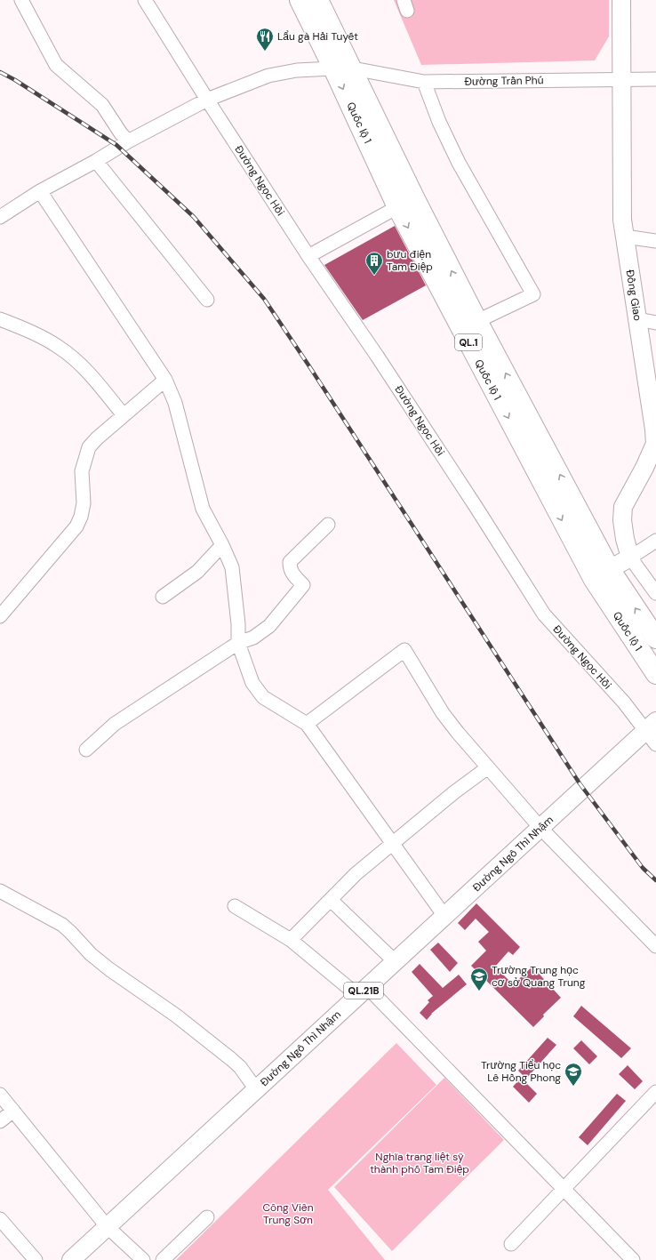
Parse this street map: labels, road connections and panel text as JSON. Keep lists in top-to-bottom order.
{
  "streets": {
    "highway": ["Quốc lộ 1", "QL.1"],
    "main road": ["Đồng Giao", "Đường Ngô Thì Nhậm", "QL.21B"],
    "street": ["Đường Trần Phú", "Đường Ngọc Hồi"]
  },
  "crossings": [
    ["Đường Trần Phú", "Quốc lộ 1"],
    ["Đường Trần Phú", "Đồng Giao"],
    ["Đường Ngọc Hồi", "Đường Ngô Thì Nhậm"]
  ],
  "parks": ["Nghĩa trang liệt sỹ thành phố Tam Điệp", "Công Viên Trung Sơn"],
  "places": {
    "restaurant": ["Lẩu gà Hải Tuyết"],
    "building": ["bưu điện Tam Điệp"],
    "school or university": ["Trường Trung học cơ sở Quang Trung", "Trường Tiểu học Lê Hồng Phong"]
  }
}
